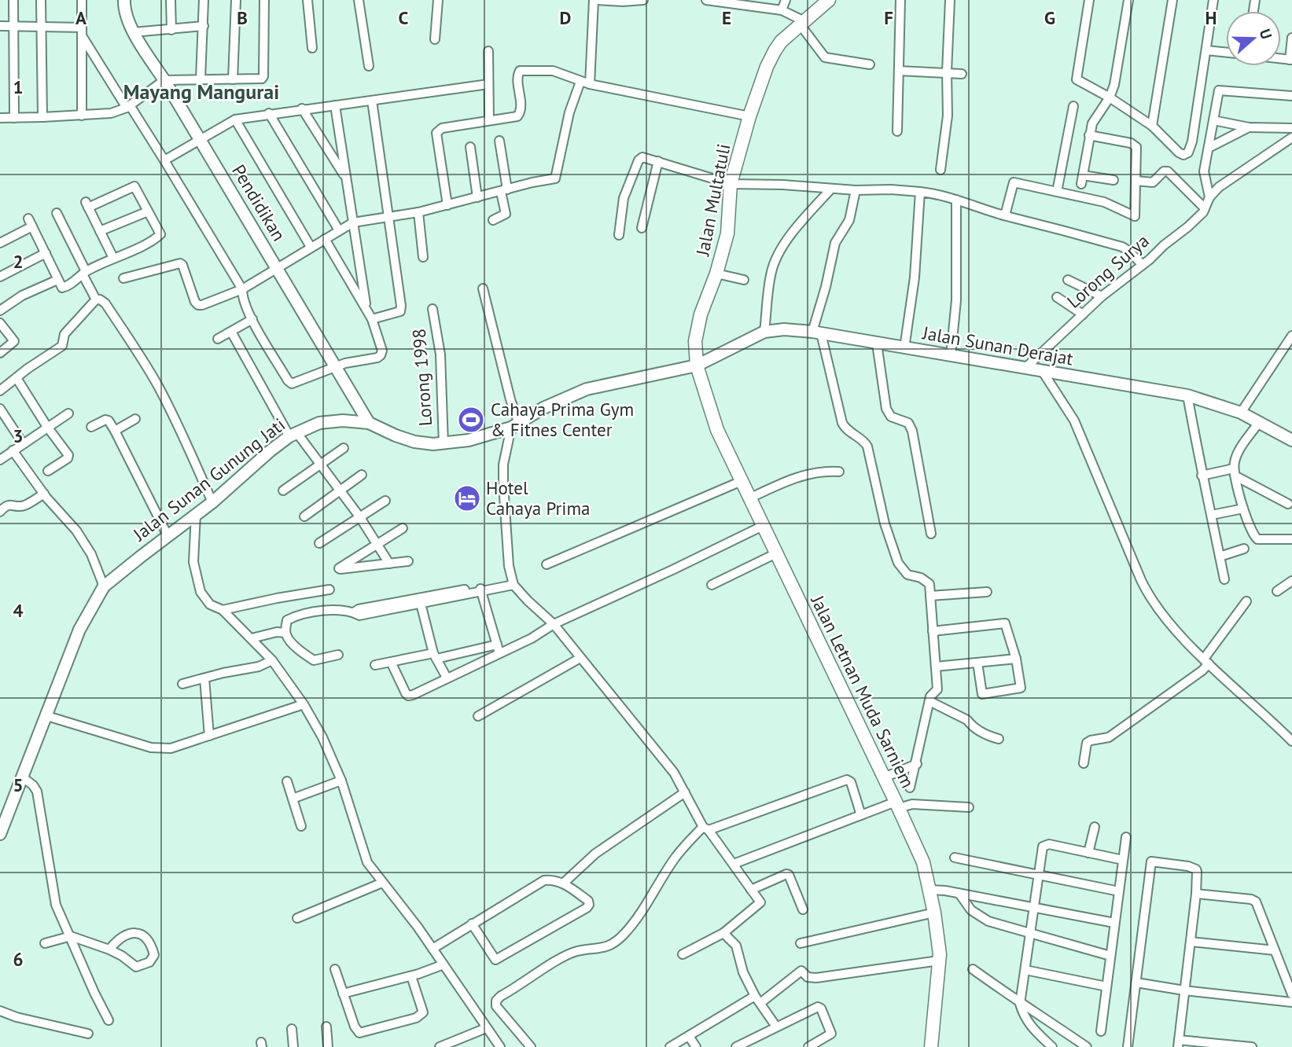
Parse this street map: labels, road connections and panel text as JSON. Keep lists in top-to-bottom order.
{
  "streets": {
    "main road": ["Jalan Multatuli", "Jalan Letnan Muda Sarniem"],
    "street": [
      "Pendidikan",
      "Lorong Surya",
      "Jalan Sunan Derajat",
      "Lorong 1998",
      "Jalan Sunan Gunung Jati"
    ]
  },
  "crossings": [
    ["Jalan Multatuli", "Jalan Sunan Derajat"],
    ["Jalan Multatuli", "Jalan Sunan Gunung Jati"],
    ["Jalan Multatuli", "Jalan Letnan Muda Sarniem"],
    ["Pendidikan", "Jalan Sunan Gunung Jati"],
    ["Lorong Surya", "Jalan Sunan Derajat"],
    ["Jalan Sunan Derajat", "Jalan Sunan Gunung Jati"],
    ["Jalan Sunan Derajat", "Jalan Letnan Muda Sarniem"],
    ["Lorong 1998", "Jalan Sunan Gunung Jati"],
    ["Jalan Sunan Gunung Jati", "Jalan Letnan Muda Sarniem"]
  ],
  "districts": ["Mayang Mangurai"],
  "places": {
    "sports": ["Cahaya Prima Gym & Fitnes Center"],
    "hotel": ["Hotel Cahaya Prima"]
  },
  "north": "right",
  "grid": {
    "columns": [
      "A",
      "B",
      "C",
      "D",
      "E",
      "F",
      "G",
      "H"
    ],
    "rows": [
      "1",
      "2",
      "3",
      "4",
      "5",
      "6"
    ]
  }
}
